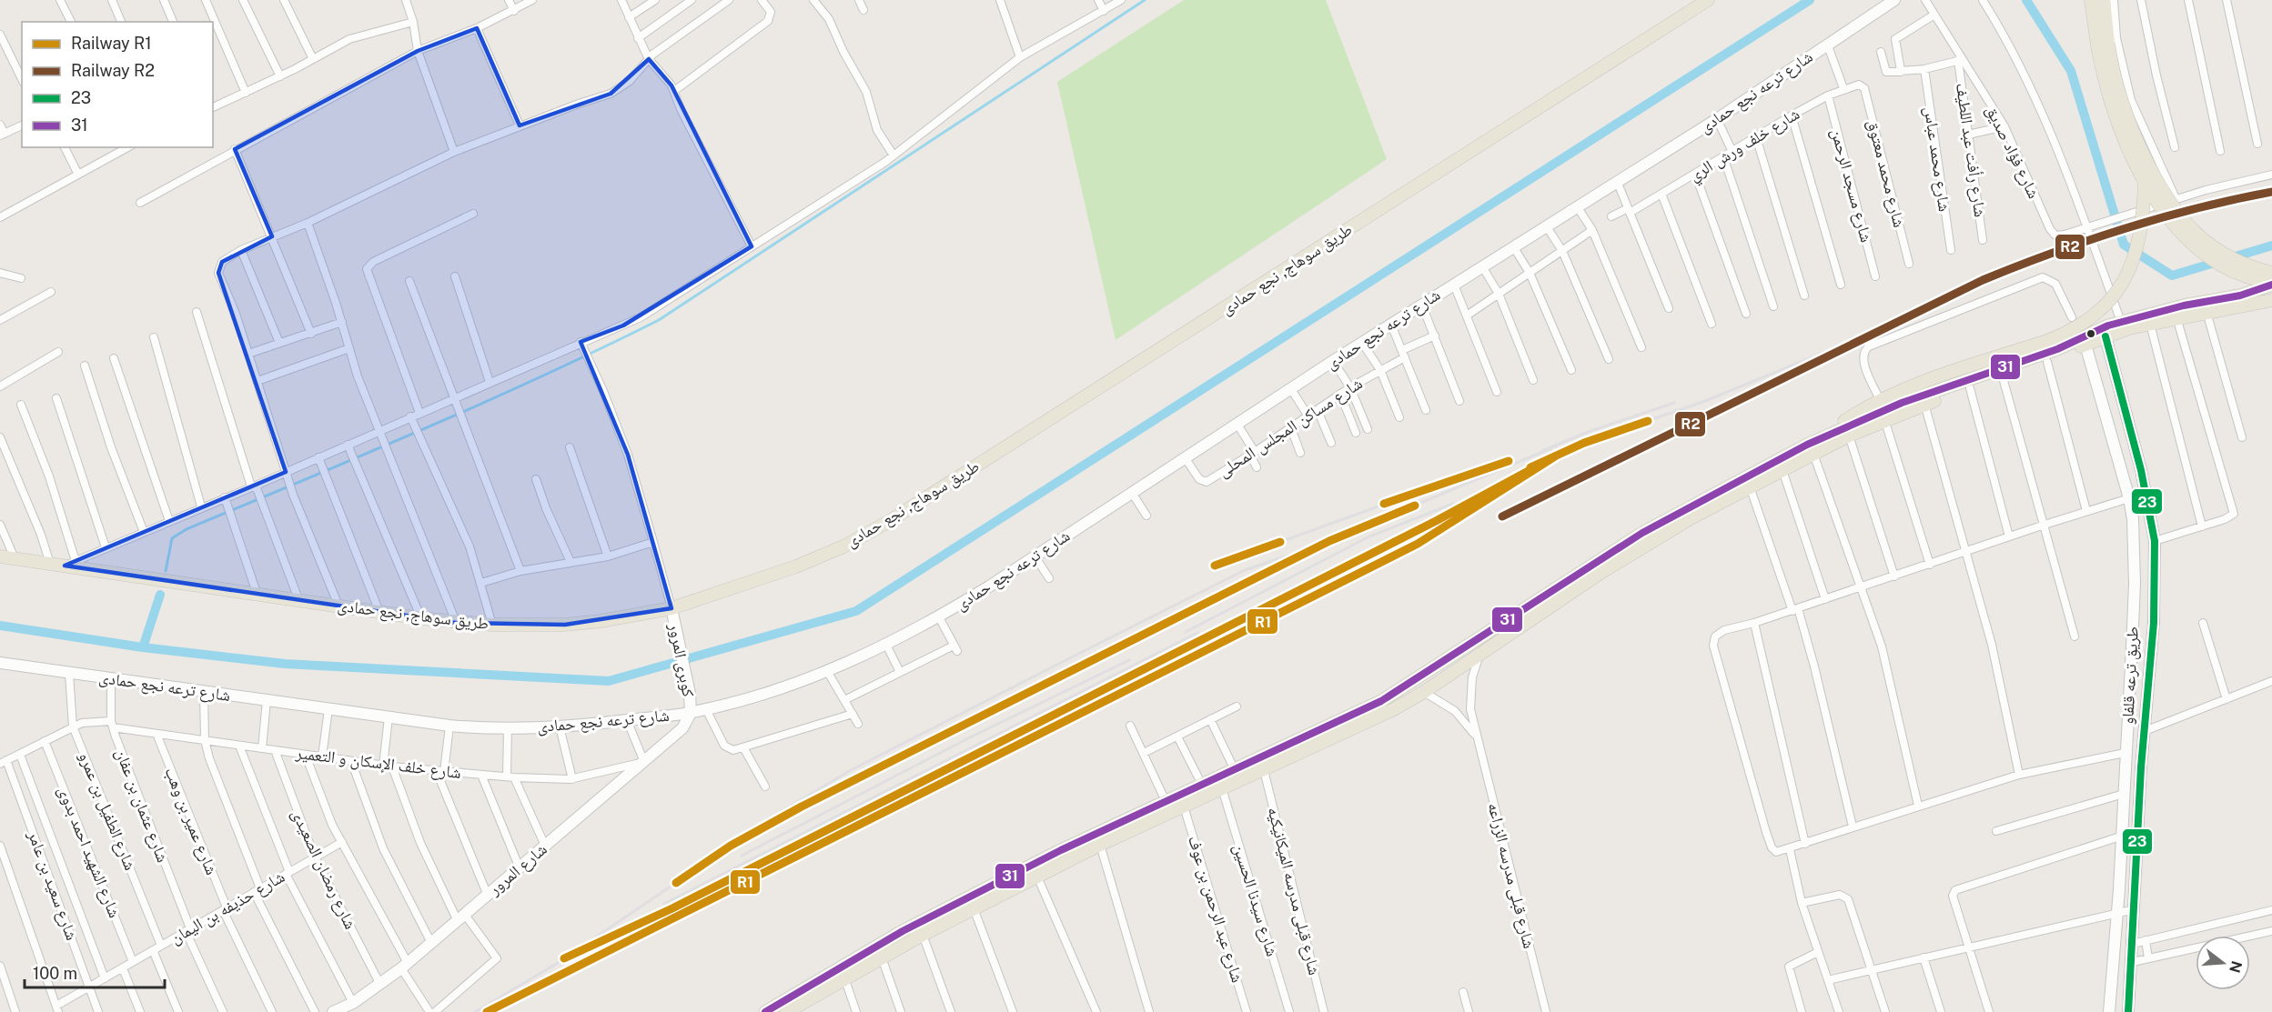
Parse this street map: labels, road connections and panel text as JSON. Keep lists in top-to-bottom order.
{
  "streets": {
    "main road": ["طريق سوهاج, نجع حمادى"],
    "street": [
      "شارع ترعه نجع حمادى",
      "شارع خلف ورش الري",
      "شارع رأفت عبد اللطيف",
      "شارع فؤاد صديق",
      "شارع محمد عباس",
      "شارع محمد معتوق",
      "شارع مسجد الرحمن",
      "شارع مساكن المجلس المحلى",
      "كوبرى المرور",
      "طريق ترعه قلفاو",
      "شارع خلف الإسكان و التعمير",
      "شارع عثمان بن عفان",
      "شارع الطفيل بن عمرو",
      "شارع عمير بن وهب",
      "شارع الشهيد احمد بدوى",
      "شارع رمضان الصعيدى",
      "شارع المرور",
      "شارع قبلى مدرسه الزراعه",
      "شارع سعيد بن عامر",
      "شارع قبلى مدرسه الميكانيكيه",
      "شارع سيدنا الحسين",
      "شارع حذيفه بن اليمان",
      "شارع عبد الرحمن بن عوف"
    ]
  },
  "crossings": [
    ["شارع ترعه نجع حمادى", "شارع مساكن المجلس المحلى"],
    ["شارع ترعه نجع حمادى", "كوبرى المرور"],
    ["شارع ترعه نجع حمادى", "شارع عثمان بن عفان"],
    ["شارع ترعه نجع حمادى", "شارع الطفيل بن عمرو"],
    ["شارع ترعه نجع حمادى", "شارع المرور"],
    ["شارع خلف ورش الري", "شارع محمد معتوق"],
    ["شارع خلف ورش الري", "شارع مسجد الرحمن"],
    ["شارع رأفت عبد اللطيف", "شارع فؤاد صديق"],
    ["طريق سوهاج, نجع حمادى", "كوبرى المرور"],
    ["كوبرى المرور", "شارع المرور"],
    ["شارع خلف الإسكان و التعمير", "شارع عثمان بن عفان"],
    ["شارع خلف الإسكان و التعمير", "شارع الطفيل بن عمرو"],
    ["شارع خلف الإسكان و التعمير", "شارع عمير بن وهب"],
    ["شارع خلف الإسكان و التعمير", "شارع الشهيد احمد بدوى"],
    ["شارع خلف الإسكان و التعمير", "شارع رمضان الصعيدى"],
    ["شارع خلف الإسكان و التعمير", "شارع المرور"],
    ["شارع خلف الإسكان و التعمير", "شارع سعيد بن عامر"],
    ["شارع عثمان بن عفان", "شارع حذيفه بن اليمان"],
    ["شارع الطفيل بن عمرو", "شارع حذيفه بن اليمان"],
    ["شارع عمير بن وهب", "شارع حذيفه بن اليمان"],
    ["شارع الشهيد احمد بدوى", "شارع حذيفه بن اليمان"],
    ["شارع رمضان الصعيدى", "شارع المرور"],
    ["شارع رمضان الصعيدى", "شارع حذيفه بن اليمان"],
    ["شارع سعيد بن عامر", "شارع حذيفه بن اليمان"]
  ],
  "lines": [
    "rail line R2",
    "transit line 31",
    "transit line 23",
    "rail line R1"
  ],
  "legend": [
    "Railway R1",
    "Railway R2",
    "23",
    "31"
  ],
  "scale_bar": "100 m",
  "north": "right"
}
